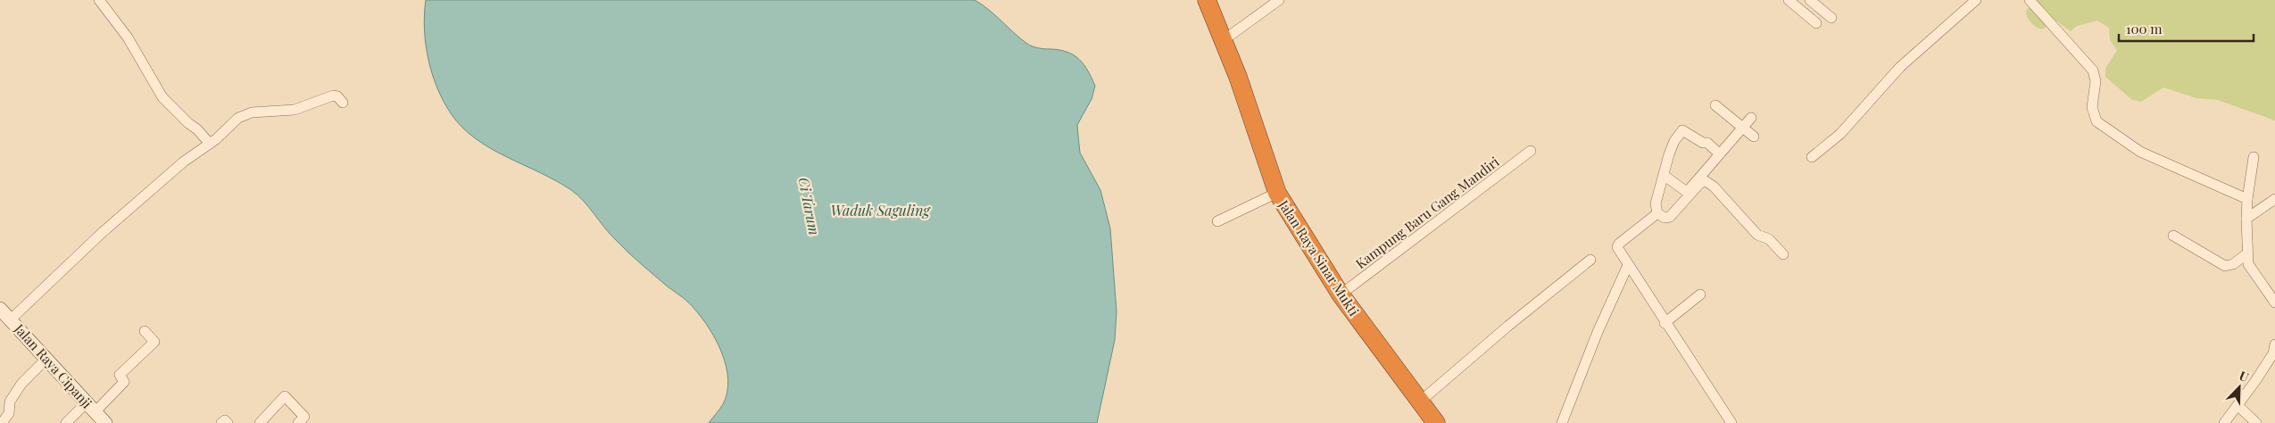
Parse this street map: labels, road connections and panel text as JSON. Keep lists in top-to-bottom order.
{
  "streets": {
    "highway": ["Jalan Raya Sinar Mukti"],
    "main road": ["Jalan Raya Cipanji"],
    "street": ["Kampung Baru Gang Mandiri"]
  },
  "crossings": [
    ["Kampung Baru Gang Mandiri", "Jalan Raya Sinar Mukti"]
  ],
  "water": ["Ci Tarum", "Waduk Saguling"],
  "scale_bar": "100 m",
  "north": "top right"
}
